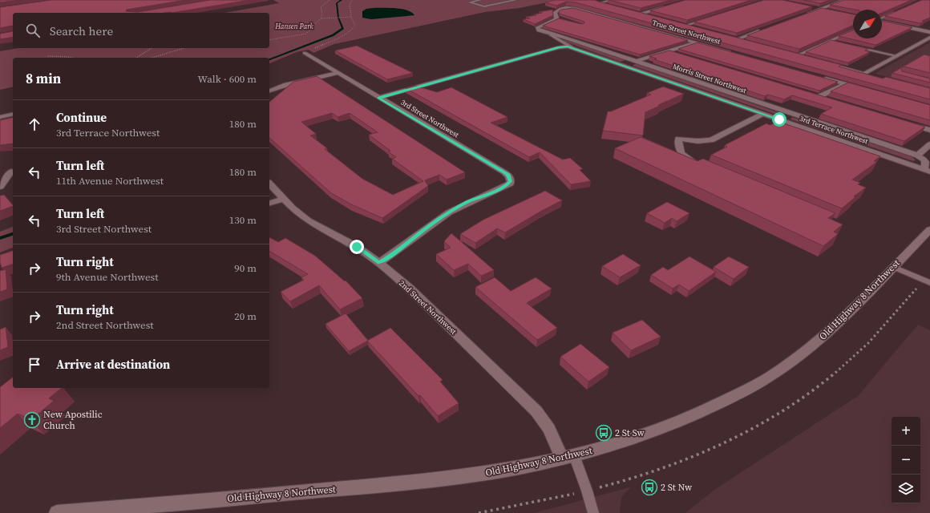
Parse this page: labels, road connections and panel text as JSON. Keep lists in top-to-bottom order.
{
  "streets": {
    "street": [
      "True Street Northwest",
      "Morris Street Northwest",
      "3rd Street Northwest",
      "3rd Terrace Northwest",
      "Old Highway 8 Northwest",
      "2nd Street Northwest"
    ]
  },
  "crossings": [
    ["True Street Northwest", "Morris Street Northwest"],
    ["3rd Street Northwest", "2nd Street Northwest"],
    ["Old Highway 8 Northwest", "2nd Street Northwest"]
  ],
  "parks": ["Hansen Park"],
  "places": {
    "church": ["New Apostilic Church"],
    "bus stop": ["2 St Sw", "2 St Nw"]
  },
  "north": "top right",
  "page": {
    "search": "Search here",
    "heading": ["8 min", "Walk · 600 m"],
    "list": [
      ["Continue", "3rd Terrace Northwest", "180 m"],
      ["Turn left", "11th Avenue Northwest", "180 m"],
      ["Turn left", "3rd Street Northwest", "130 m"],
      ["Turn right", "9th Avenue Northwest", "90 m"],
      ["Turn right", "2nd Street Northwest", "20 m"],
      "Arrive at destination"
    ],
    "map_buttons": ["+", "−"]
  }
}
